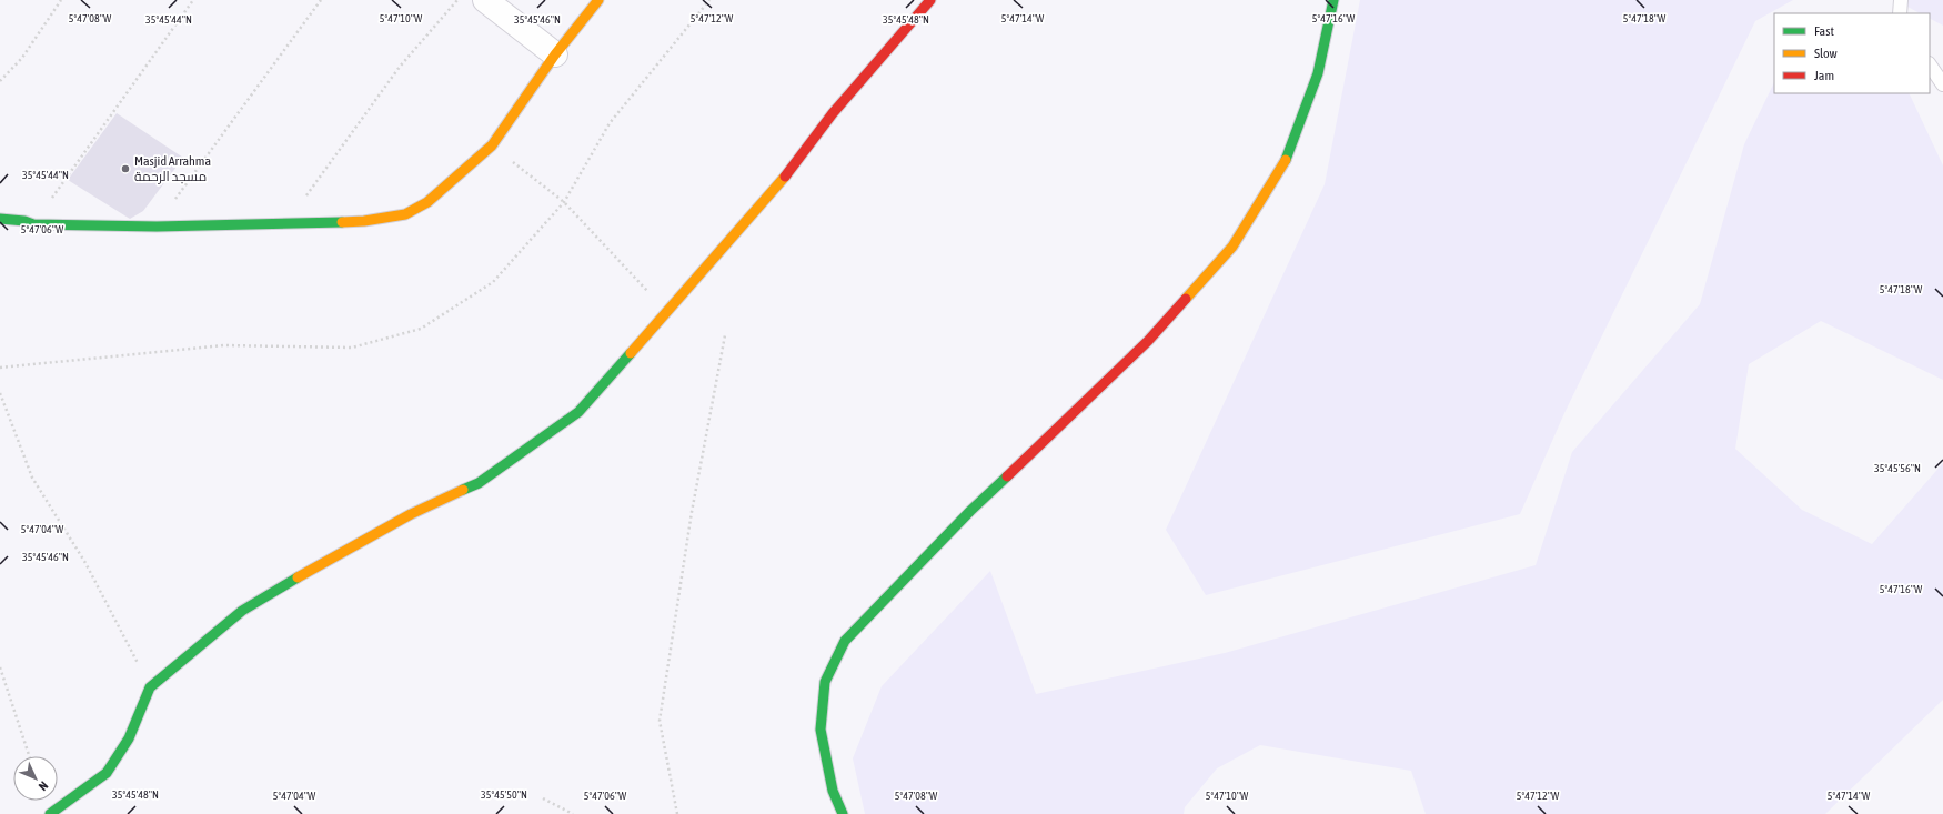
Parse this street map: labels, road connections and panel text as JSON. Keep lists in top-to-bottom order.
{
  "places": ["Masjid Arrahma مسجد الرحمة"],
  "legend": ["Fast", "Slow", "Jam"],
  "north": "bottom right",
  "coordinates": [
    "5°47'08\"W",
    "5°47'10\"W",
    "5°47'12\"W",
    "5°47'14\"W",
    "5°47'16\"W",
    "5°47'18\"W",
    "35°45'46\"N",
    "35°45'44\"N",
    "35°45'48\"N",
    "5°47'06\"W",
    "35°45'56\"N",
    "5°47'04\"W",
    "35°45'50\"N"
  ]
}
